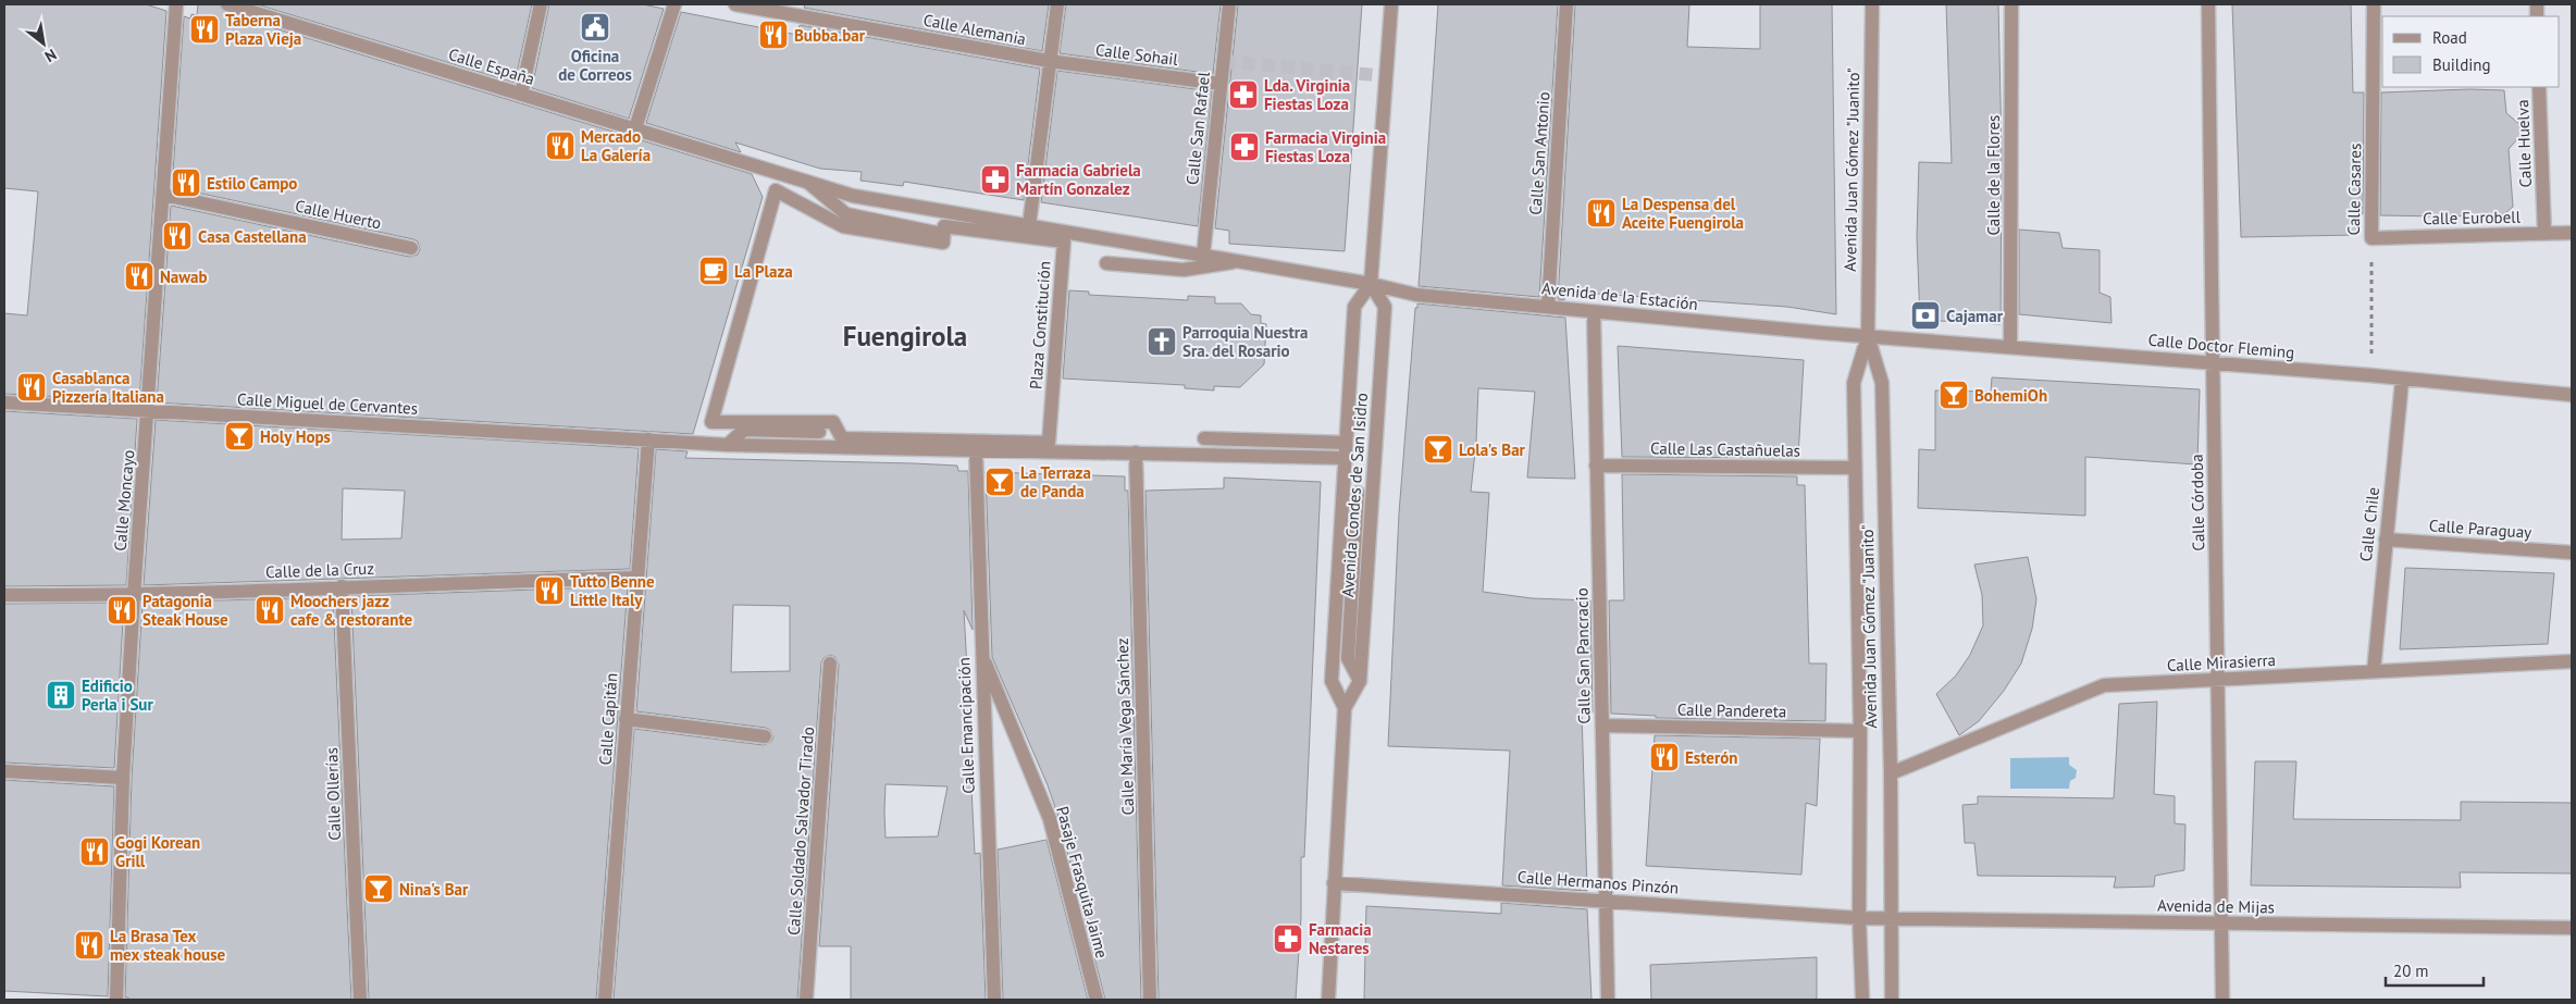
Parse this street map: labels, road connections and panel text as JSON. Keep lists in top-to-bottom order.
{
  "streets": {
    "street": [
      "Calle Alemania",
      "Calle Sohail",
      "Calle España",
      "Calle San Rafael",
      "Calle Huelva",
      "Calle San Antonio",
      "Avenida Juan Gómez \"Juanito\"",
      "Calle de la Flores",
      "Calle Casares",
      "Calle Huerto",
      "Calle Eurobell",
      "Avenida de la Estación",
      "Plaza Constitución",
      "Calle Doctor Fleming",
      "Calle Miguel de Cervantes",
      "Calle Las Castañuelas",
      "Avenida Condes de San Isidro",
      "Calle Moncayo",
      "Calle Córdoba",
      "Calle Chile",
      "Calle Paraguay",
      "Calle de la Cruz",
      "Calle San Pancracio",
      "Calle Mirasierra",
      "Calle Pandereta",
      "Calle Capitán",
      "Calle Emancipación",
      "Calle María Vega Sánchez",
      "Calle Ollerías",
      "Calle Soldado Salvador Tirado",
      "Pasaje Frasquita Jaime",
      "Calle Hermanos Pinzón",
      "Avenida de Mijas"
    ]
  },
  "crossings": [
    ["Calle Alemania", "Calle Sohail"],
    ["Calle Sohail", "Calle San Rafael"],
    ["Calle España", "Avenida de la Estación"],
    ["Calle España", "Plaza Constitución"],
    ["Calle San Rafael", "Avenida de la Estación"],
    ["Calle Huelva", "Calle Eurobell"],
    ["Calle San Antonio", "Avenida de la Estación"],
    ["Avenida Juan Gómez \"Juanito\"", "Avenida de la Estación"],
    ["Avenida Juan Gómez \"Juanito\"", "Calle Doctor Fleming"],
    ["Avenida Juan Gómez \"Juanito\"", "Calle Las Castañuelas"],
    ["Avenida Juan Gómez \"Juanito\"", "Calle Mirasierra"],
    ["Avenida Juan Gómez \"Juanito\"", "Calle Pandereta"],
    ["Avenida Juan Gómez \"Juanito\"", "Calle Hermanos Pinzón"],
    ["Avenida Juan Gómez \"Juanito\"", "Avenida de Mijas"],
    ["Calle de la Flores", "Calle Doctor Fleming"],
    ["Calle Casares", "Calle Eurobell"],
    ["Calle Casares", "Calle Doctor Fleming"],
    ["Calle Huerto", "Calle Moncayo"],
    ["Avenida de la Estación", "Plaza Constitución"],
    ["Avenida de la Estación", "Calle Doctor Fleming"],
    ["Avenida de la Estación", "Avenida Condes de San Isidro"],
    ["Avenida de la Estación", "Calle San Pancracio"],
    ["Calle Doctor Fleming", "Calle Córdoba"],
    ["Calle Doctor Fleming", "Calle Chile"],
    ["Calle Miguel de Cervantes", "Avenida Condes de San Isidro"],
    ["Calle Miguel de Cervantes", "Calle Moncayo"],
    ["Calle Miguel de Cervantes", "Calle Capitán"],
    ["Calle Miguel de Cervantes", "Calle Emancipación"],
    ["Calle Miguel de Cervantes", "Calle María Vega Sánchez"],
    ["Calle Las Castañuelas", "Calle San Pancracio"],
    ["Avenida Condes de San Isidro", "Calle Hermanos Pinzón"],
    ["Calle Moncayo", "Calle de la Cruz"],
    ["Calle Córdoba", "Calle Mirasierra"],
    ["Calle Córdoba", "Avenida de Mijas"],
    ["Calle Chile", "Calle Paraguay"],
    ["Calle Chile", "Calle Mirasierra"],
    ["Calle de la Cruz", "Calle Capitán"],
    ["Calle de la Cruz", "Calle Ollerías"],
    ["Calle San Pancracio", "Calle Pandereta"],
    ["Calle San Pancracio", "Calle Hermanos Pinzón"],
    ["Calle Emancipación", "Pasaje Frasquita Jaime"],
    ["Calle Hermanos Pinzón", "Avenida de Mijas"]
  ],
  "districts": ["Fuengirola"],
  "places": {
    "public building": ["Oficina de Correos"],
    "restaurant": [
      "Taberna Plaza Vieja",
      "Bubba.bar",
      "Mercado La Galería",
      "Estilo Campo",
      "La Despensa del Aceite Fuengirola",
      "Casa Castellana",
      "Nawab",
      "Casablanca Pizzería Italiana",
      "Tutto Benne Little Italy",
      "Patagonia Steak House",
      "Moochers jazz cafe & restorante",
      "Esterón",
      "Gogi Korean Grill",
      "La Brasa Tex mex steak house"
    ],
    "pharmacy": [
      "Lda. Virginia Fiestas Loza",
      "Farmacia Virginia Fiestas Loza",
      "Farmacia Gabriela Martín Gonzalez",
      "Farmacia Nestares"
    ],
    "cafe": ["La Plaza"],
    "bank": ["Cajamar"],
    "church": ["Parroquia Nuestra Sra. del Rosario"],
    "bar": [
      "BohemiOh",
      "Holy Hops",
      "Lola's Bar",
      "La Terraza de Panda",
      "Nina's Bar"
    ],
    "building": ["Edificio Perla i Sur"]
  },
  "legend": ["Road", "Building"],
  "scale_bar": "20 m",
  "north": "bottom right"
}
